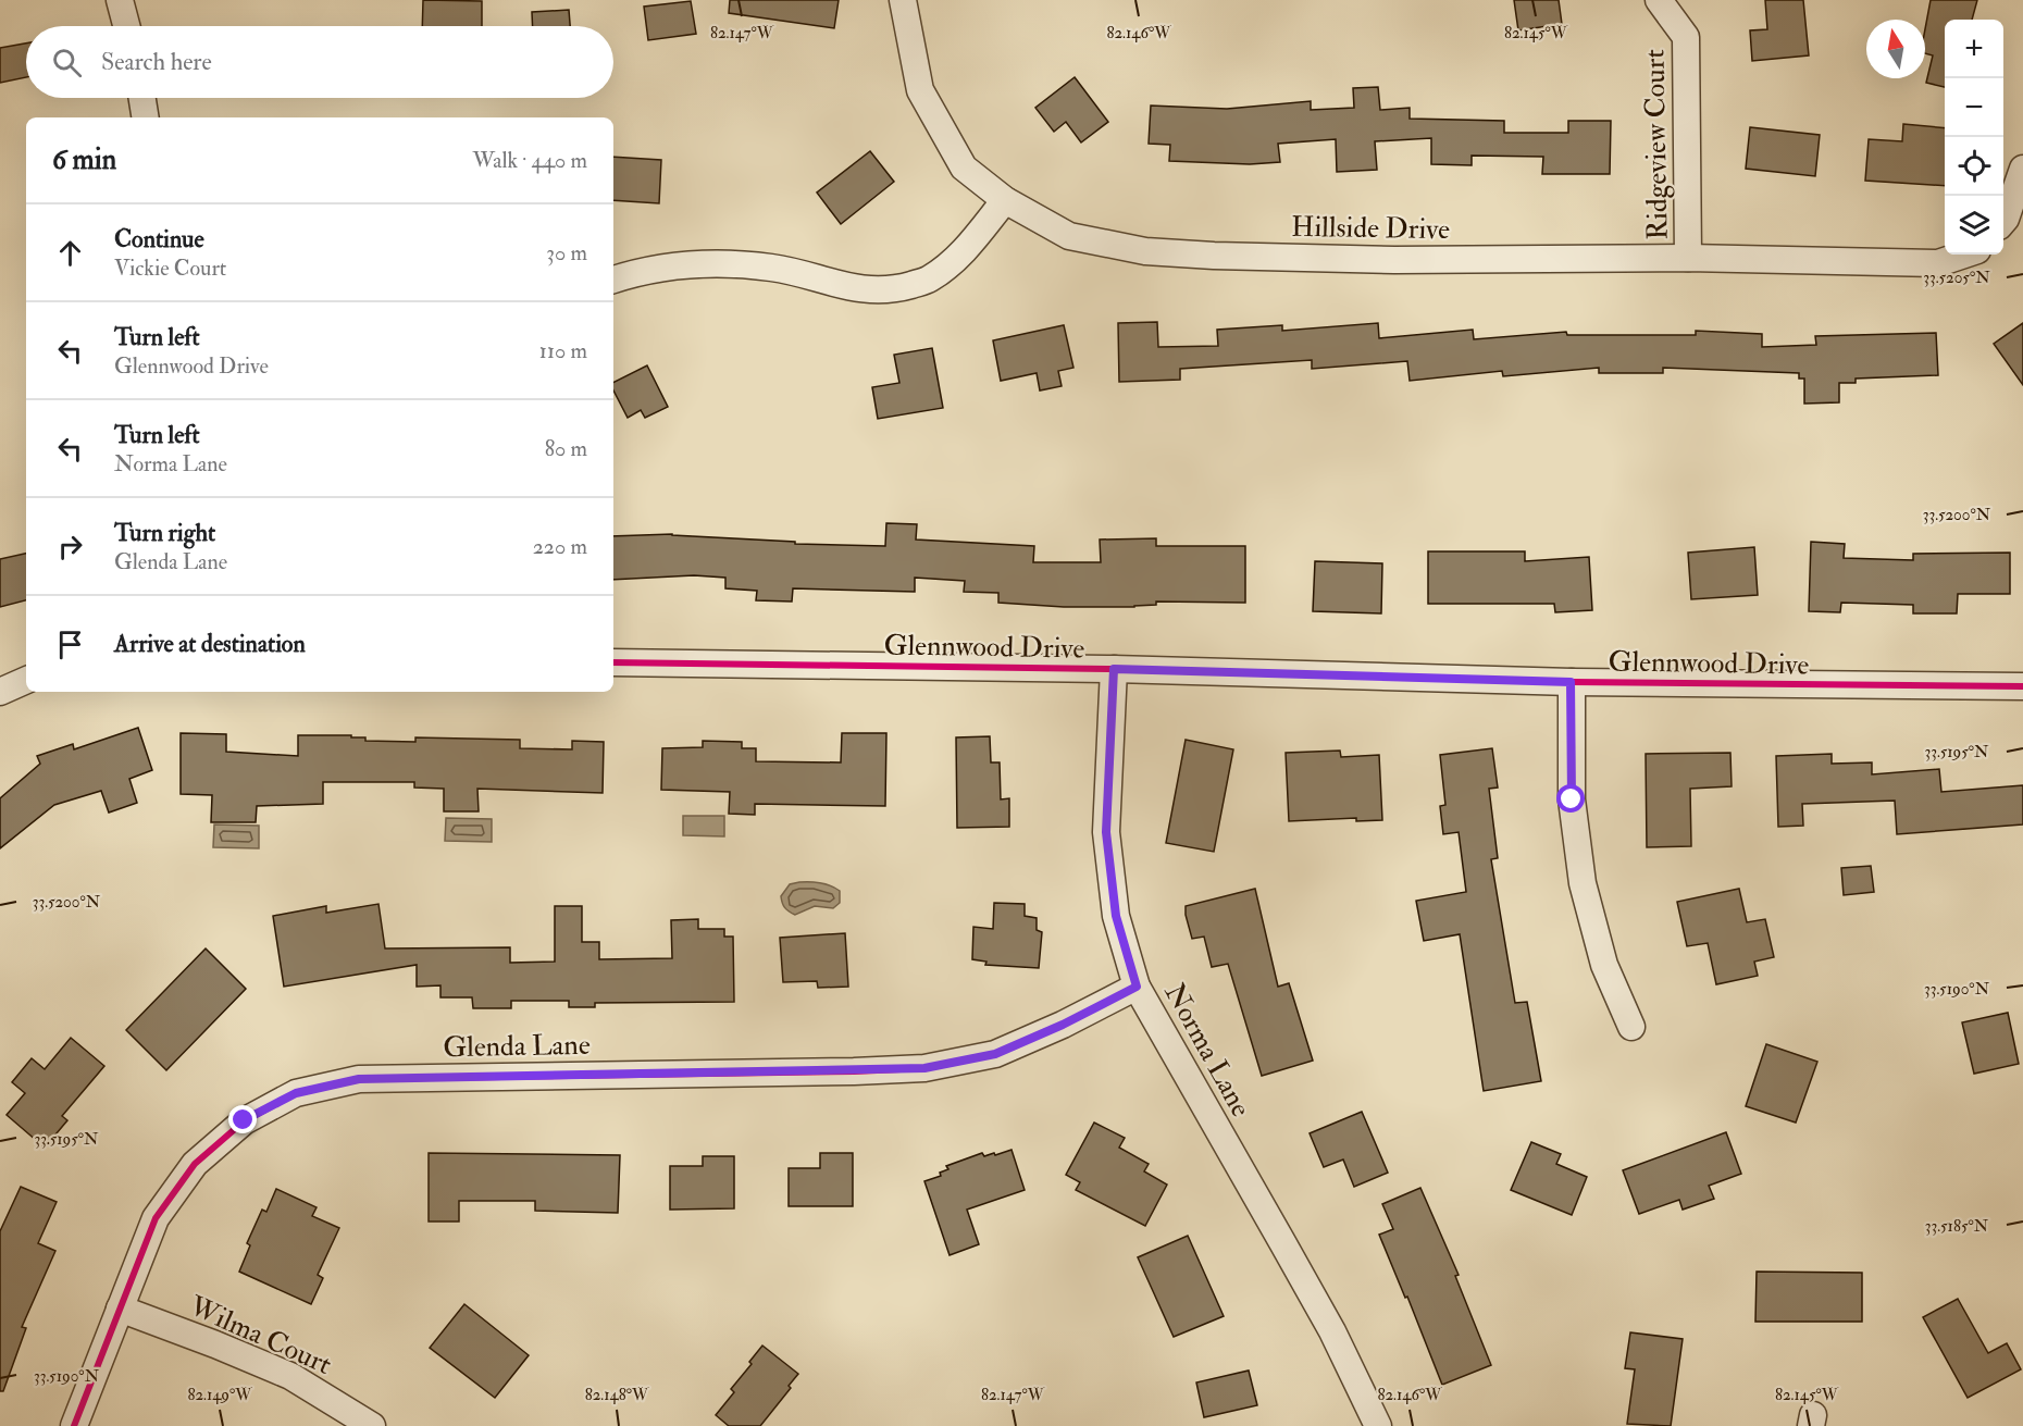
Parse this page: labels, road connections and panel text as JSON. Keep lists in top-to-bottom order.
{
  "streets": {
    "street": [
      "Ridgeview Court",
      "Hillside Drive",
      "Glennwood Drive",
      "Glenda Lane",
      "Norma Lane",
      "Wilma Court"
    ]
  },
  "crossings": [
    ["Ridgeview Court", "Hillside Drive"],
    ["Glennwood Drive", "Norma Lane"],
    ["Glenda Lane", "Norma Lane"],
    ["Glenda Lane", "Wilma Court"]
  ],
  "north": "top",
  "page": {
    "map_buttons": ["+", "−"],
    "search": "Search here",
    "heading": ["6 min", "Walk · 440 m"],
    "list": [
      ["Continue", "Vickie Court", "30 m"],
      ["Turn left", "Glennwood Drive", "110 m"],
      ["Turn left", "Norma Lane", "80 m"],
      ["Turn right", "Glenda Lane", "220 m"],
      "Arrive at destination"
    ]
  },
  "coordinates": [
    "82.146°W",
    "82.145°W",
    "82.147°W",
    "33.5205°N",
    "33.5200°N",
    "33.5195°N",
    "33.5190°N",
    "33.5185°N",
    "82.149°W",
    "82.148°W"
  ]
}
